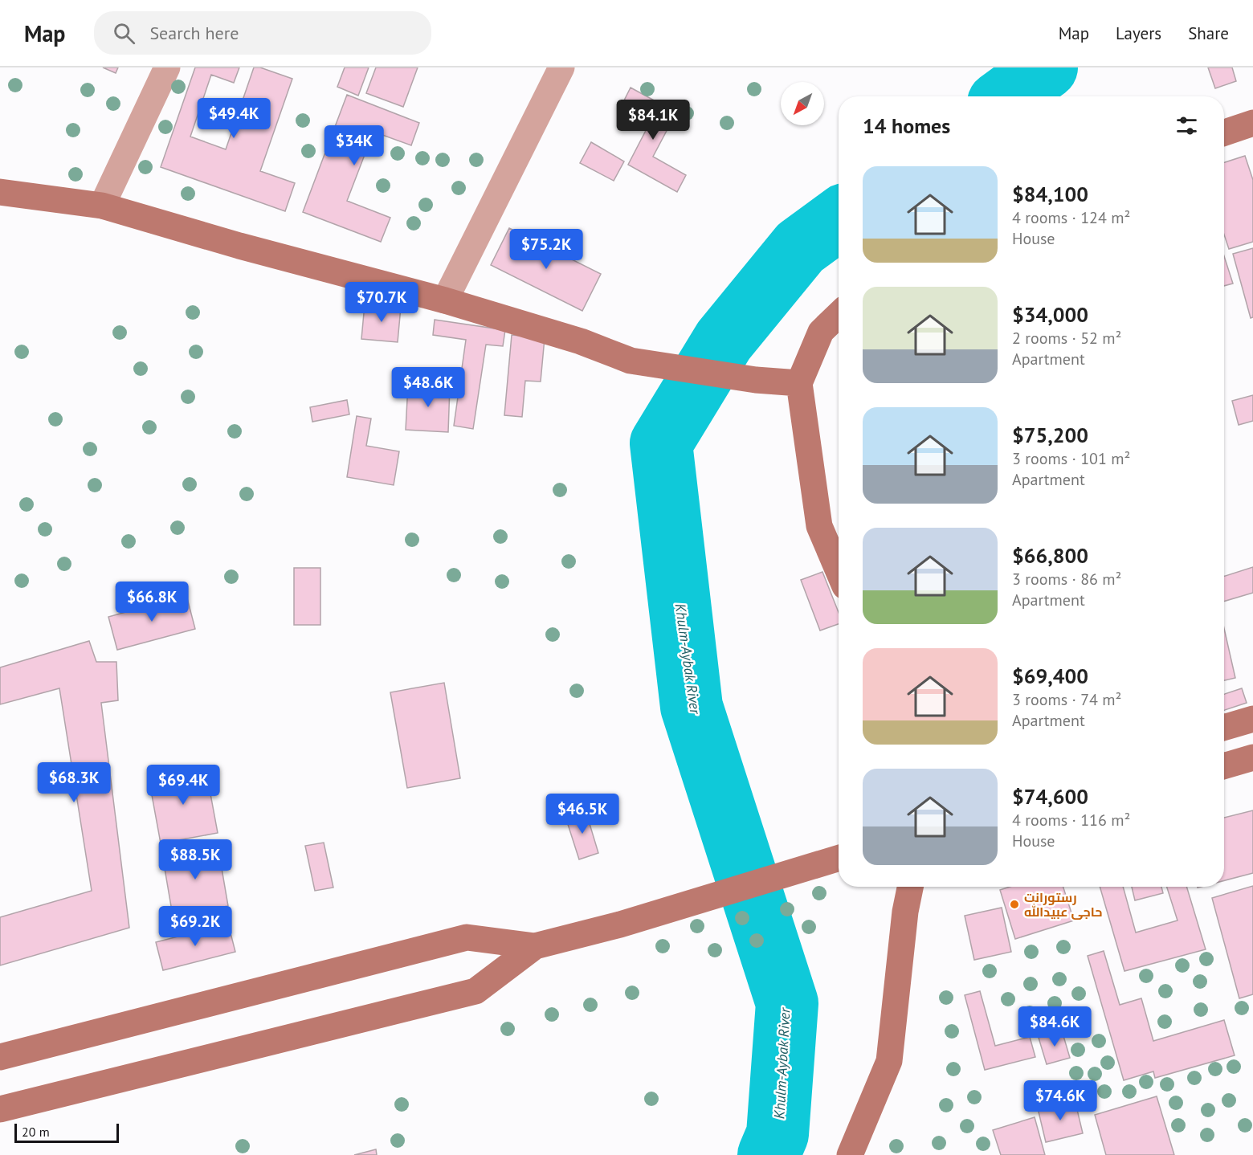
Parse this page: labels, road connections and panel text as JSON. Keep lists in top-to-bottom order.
{
  "water": ["Khulm-Aybak River"],
  "places": ["رستورانت حاجی عبیدالله"],
  "scale_bar": "20 m",
  "north": "bottom left",
  "page": {
    "header": "Map",
    "search": "Search here",
    "nav": ["Map", "Layers", "Share"],
    "heading": "14 homes",
    "price": [
      "$49.4K",
      "$84.1K",
      "$34K",
      "$75.2K",
      "$70.7K",
      "$48.6K",
      "$66.8K",
      "$68.3K",
      "$69.4K",
      "$46.5K",
      "$88.5K",
      "$69.2K",
      "$84.6K",
      "$74.6K"
    ],
    "list": [
      {
        "name": "$84,100",
        "note": "4 rooms · 124 m² · House"
      },
      {
        "name": "$34,000",
        "note": "2 rooms · 52 m² · Apartment"
      },
      {
        "name": "$75,200",
        "note": "3 rooms · 101 m² · Apartment"
      },
      {
        "name": "$66,800",
        "note": "3 rooms · 86 m² · Apartment"
      },
      {
        "name": "$69,400",
        "note": "3 rooms · 74 m² · Apartment"
      },
      {
        "name": "$74,600",
        "note": "4 rooms · 116 m² · House"
      }
    ],
    "scale": "20 m"
  }
}
